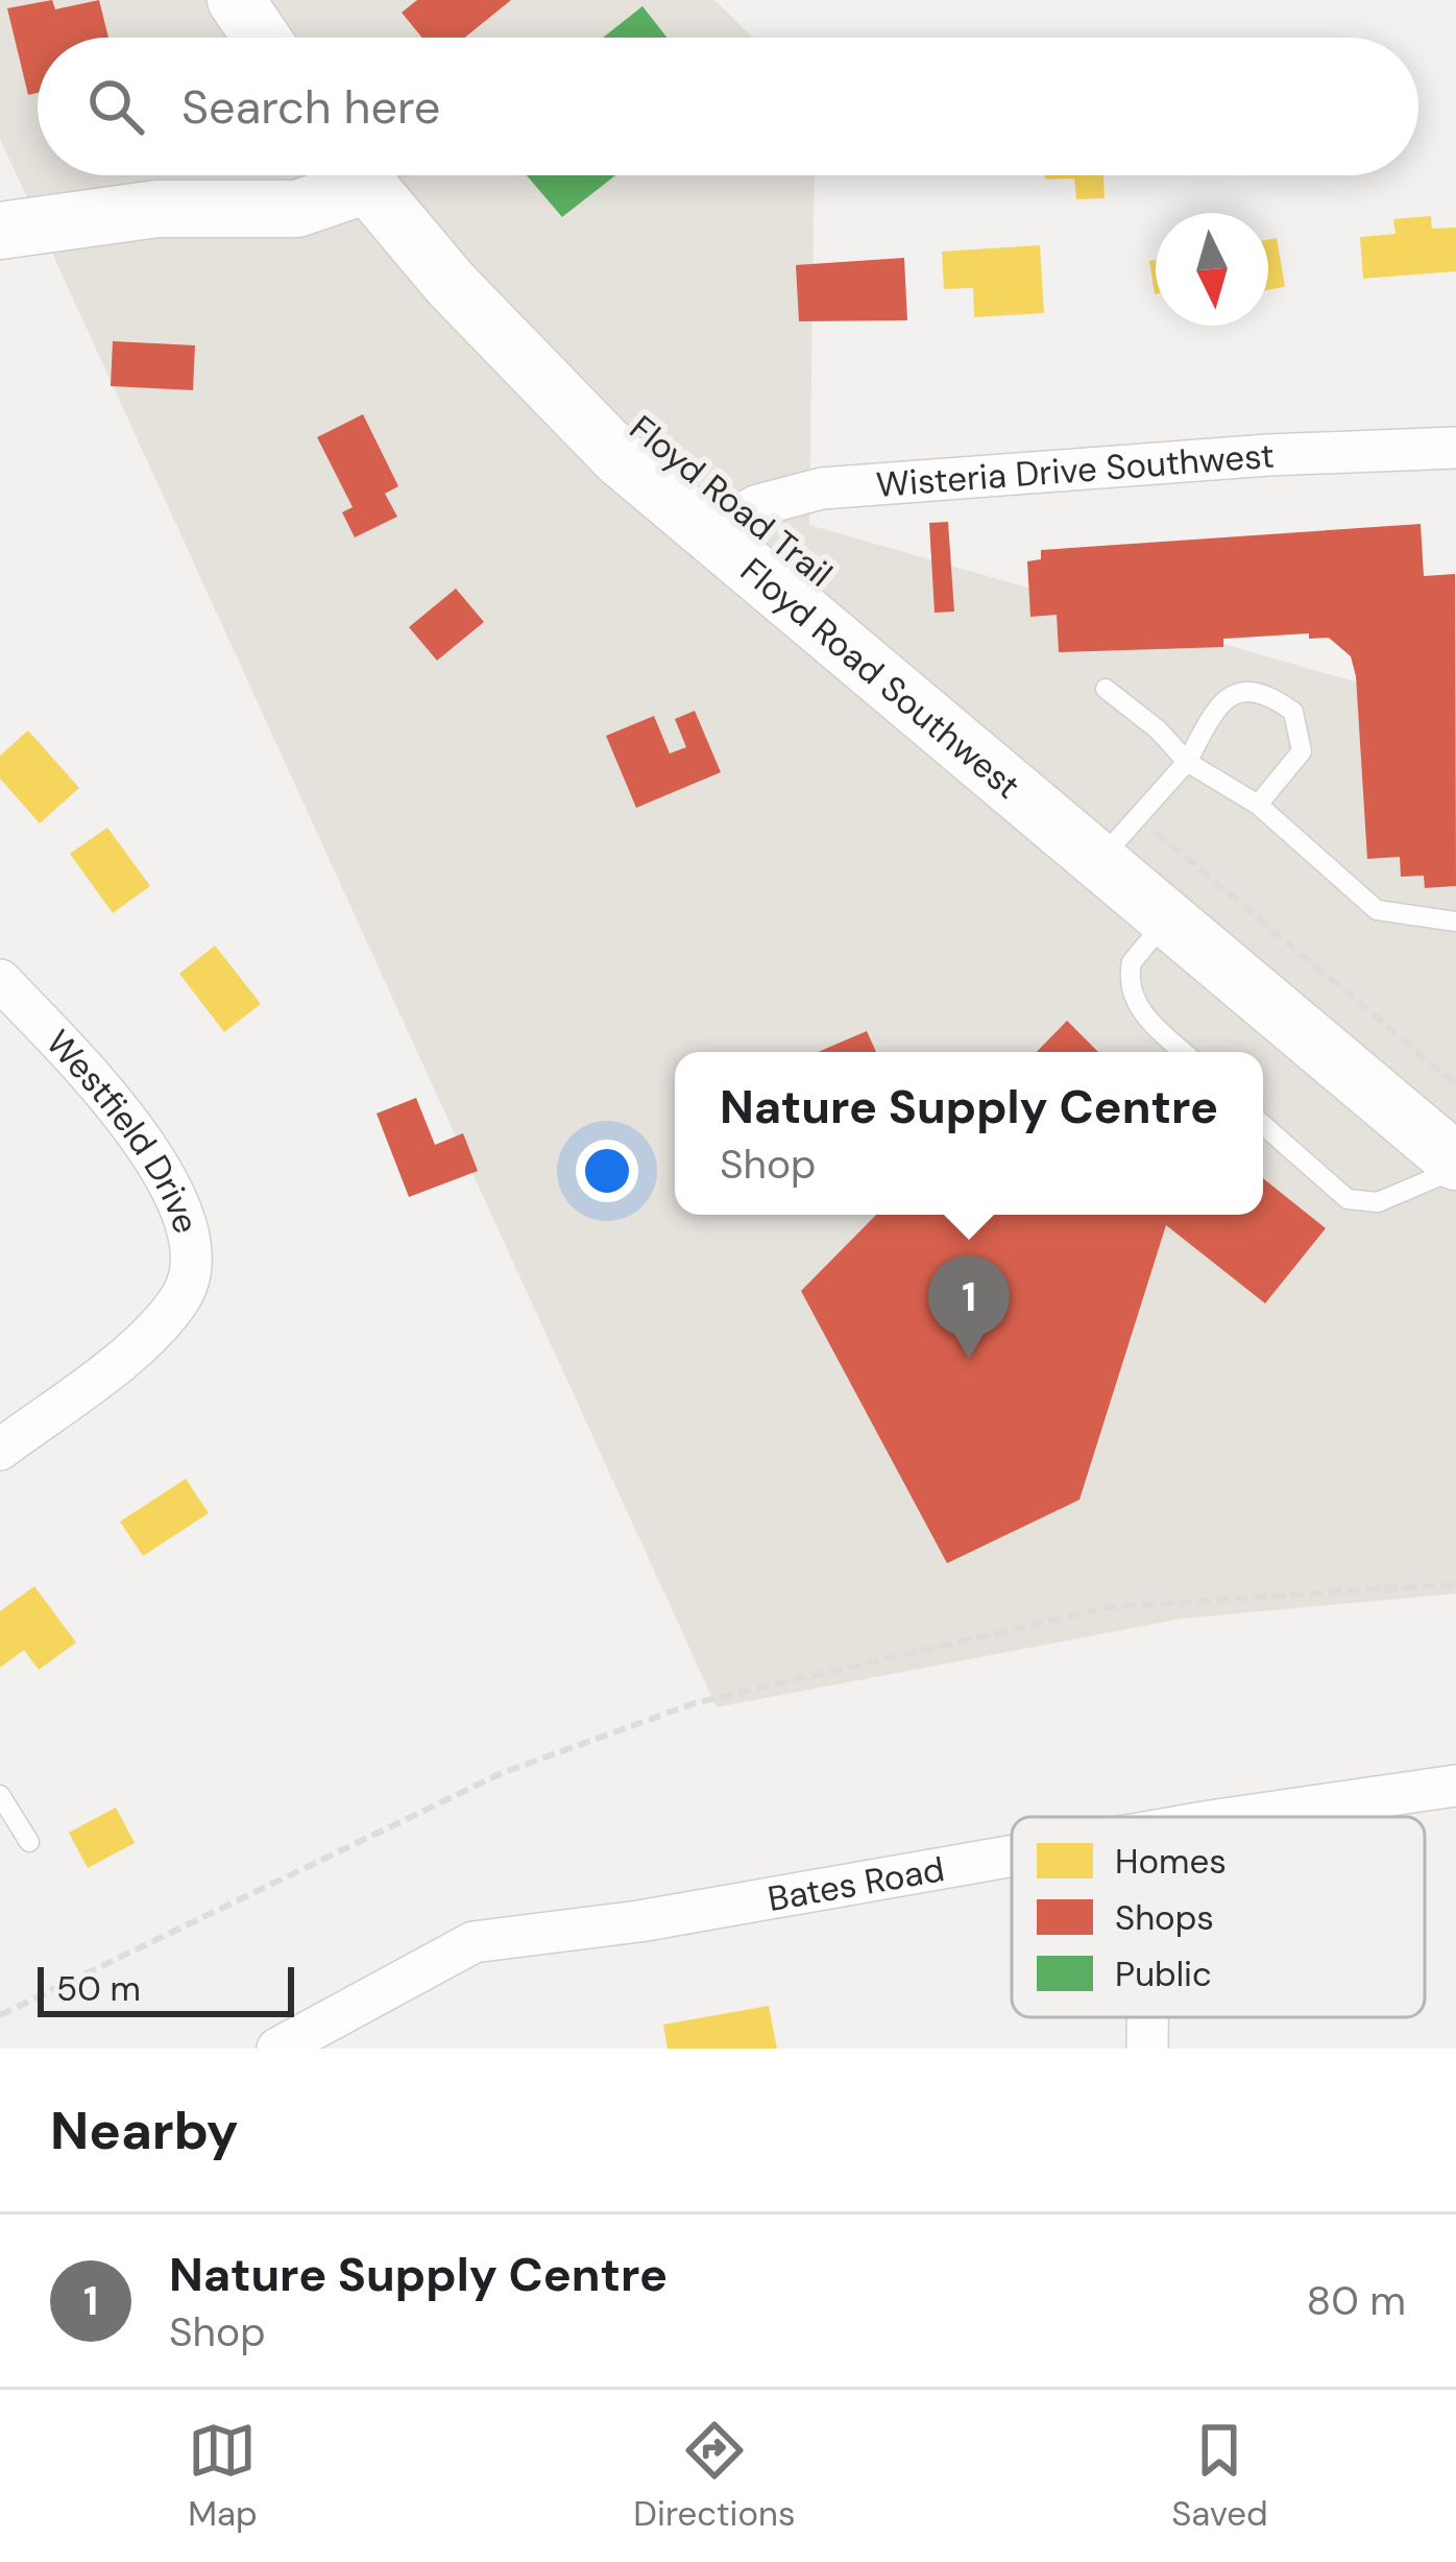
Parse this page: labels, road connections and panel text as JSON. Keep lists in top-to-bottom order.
{
  "streets": {
    "main road": ["Floyd Road Southwest"],
    "street": ["Wisteria Drive Southwest", "Westfield Drive", "Bates Road"]
  },
  "crossings": [
    ["Wisteria Drive Southwest", "Floyd Road Southwest"]
  ],
  "legend": ["Homes", "Shops", "Public"],
  "scale_bar": "50 m",
  "north": "bottom",
  "page": {
    "search": "Search here",
    "popup": ["Nature Supply Centre", "Shop"],
    "pins": "1",
    "scale": "50 m",
    "heading": "Nearby",
    "list": [
      {
        "mark": "1",
        "name": "Nature Supply Centre",
        "note": "Shop",
        "value": "80 m"
      }
    ],
    "nav": ["Map", "Directions", "Saved"]
  }
}
